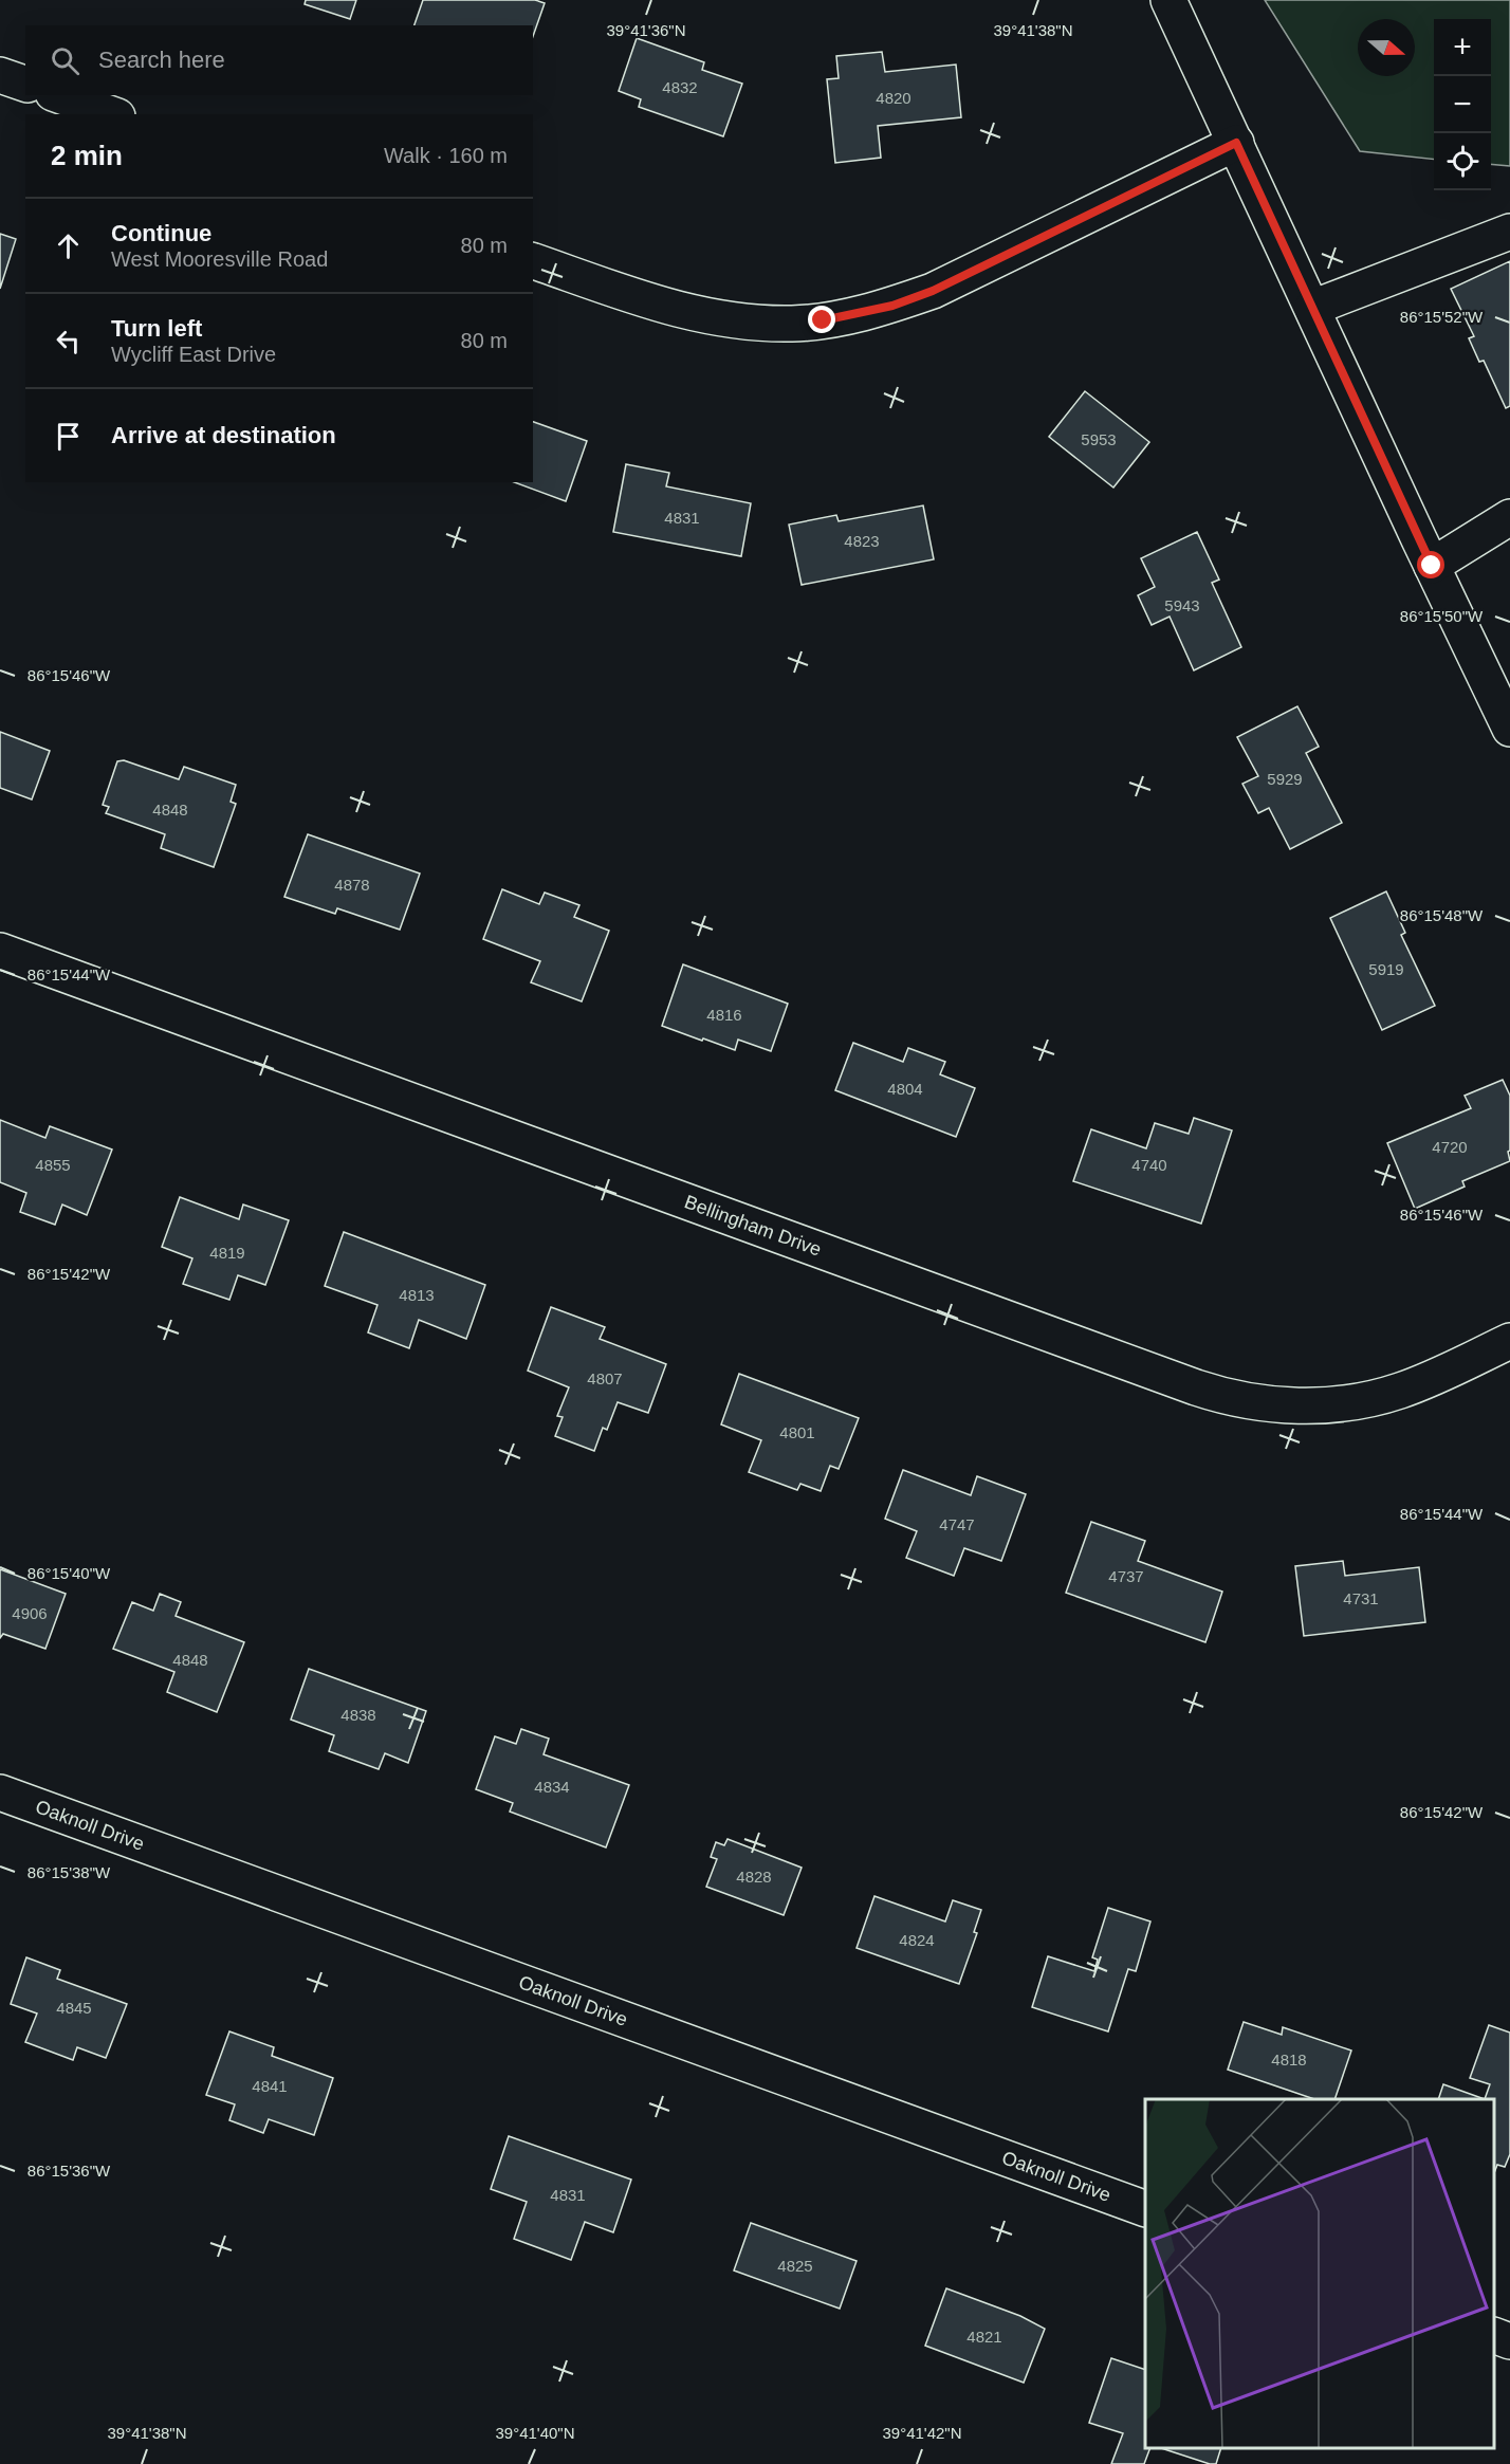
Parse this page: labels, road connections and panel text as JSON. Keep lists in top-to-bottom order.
{
  "streets": {
    "street": ["Bellingham Drive", "Oaknoll Drive"]
  },
  "house_numbers": [
    "4832",
    "4820",
    "5953",
    "4831",
    "4823",
    "5943",
    "5929",
    "4848",
    "4878",
    "5919",
    "4816",
    "4804",
    "4720",
    "4855",
    "4740",
    "4819",
    "4813",
    "4807",
    "4801",
    "4747",
    "4737",
    "4731",
    "4906",
    "4848",
    "4838",
    "4834",
    "4828",
    "4824",
    "4845",
    "4818",
    "4841",
    "4831",
    "4825",
    "4821"
  ],
  "north": "right",
  "page": {
    "map_buttons": ["+", "−"],
    "search": "Search here",
    "heading": ["2 min", "Walk · 160 m"],
    "list": [
      ["Continue", "West Mooresville Road", "80 m"],
      ["Turn left", "Wycliff East Drive", "80 m"],
      "Arrive at destination"
    ]
  },
  "coordinates": [
    "39°41'36\"N",
    "39°41'38\"N",
    "86°15'52\"W",
    "86°15'50\"W",
    "86°15'46\"W",
    "86°15'48\"W",
    "86°15'44\"W",
    "86°15'42\"W",
    "86°15'40\"W",
    "86°15'38\"W",
    "86°15'36\"W",
    "39°41'40\"N",
    "39°41'42\"N"
  ]
}
